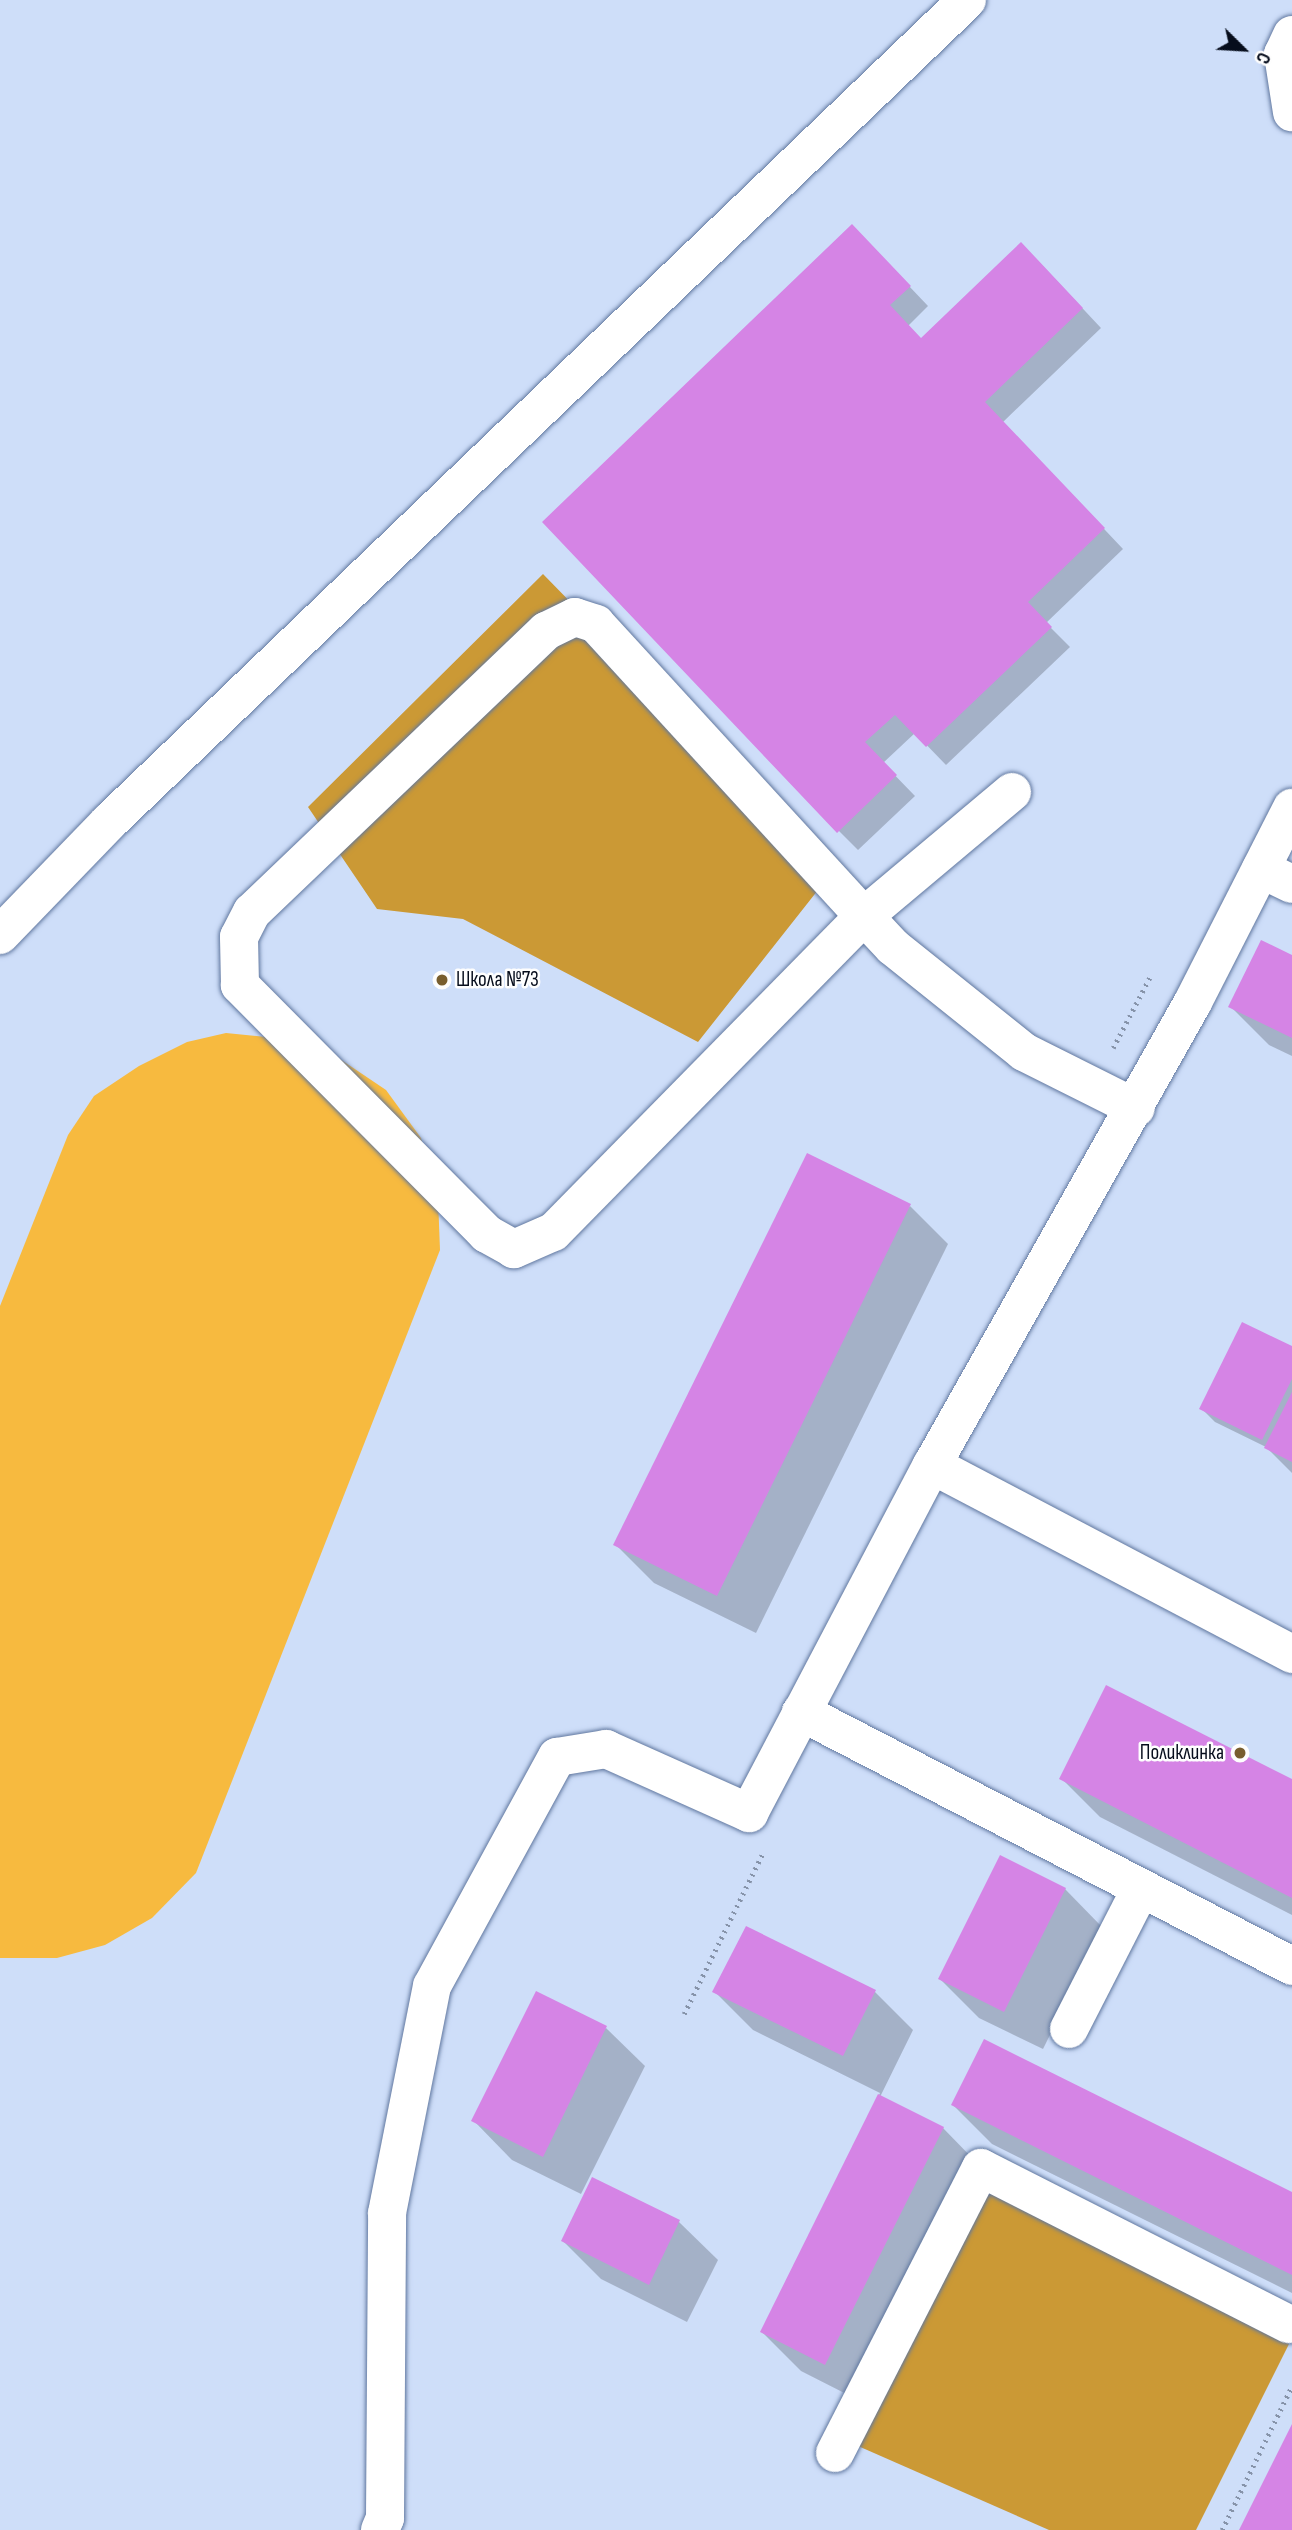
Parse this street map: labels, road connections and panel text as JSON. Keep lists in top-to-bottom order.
{
  "places": ["Школа №73", "Поликлинка"],
  "north": "bottom right"
}
